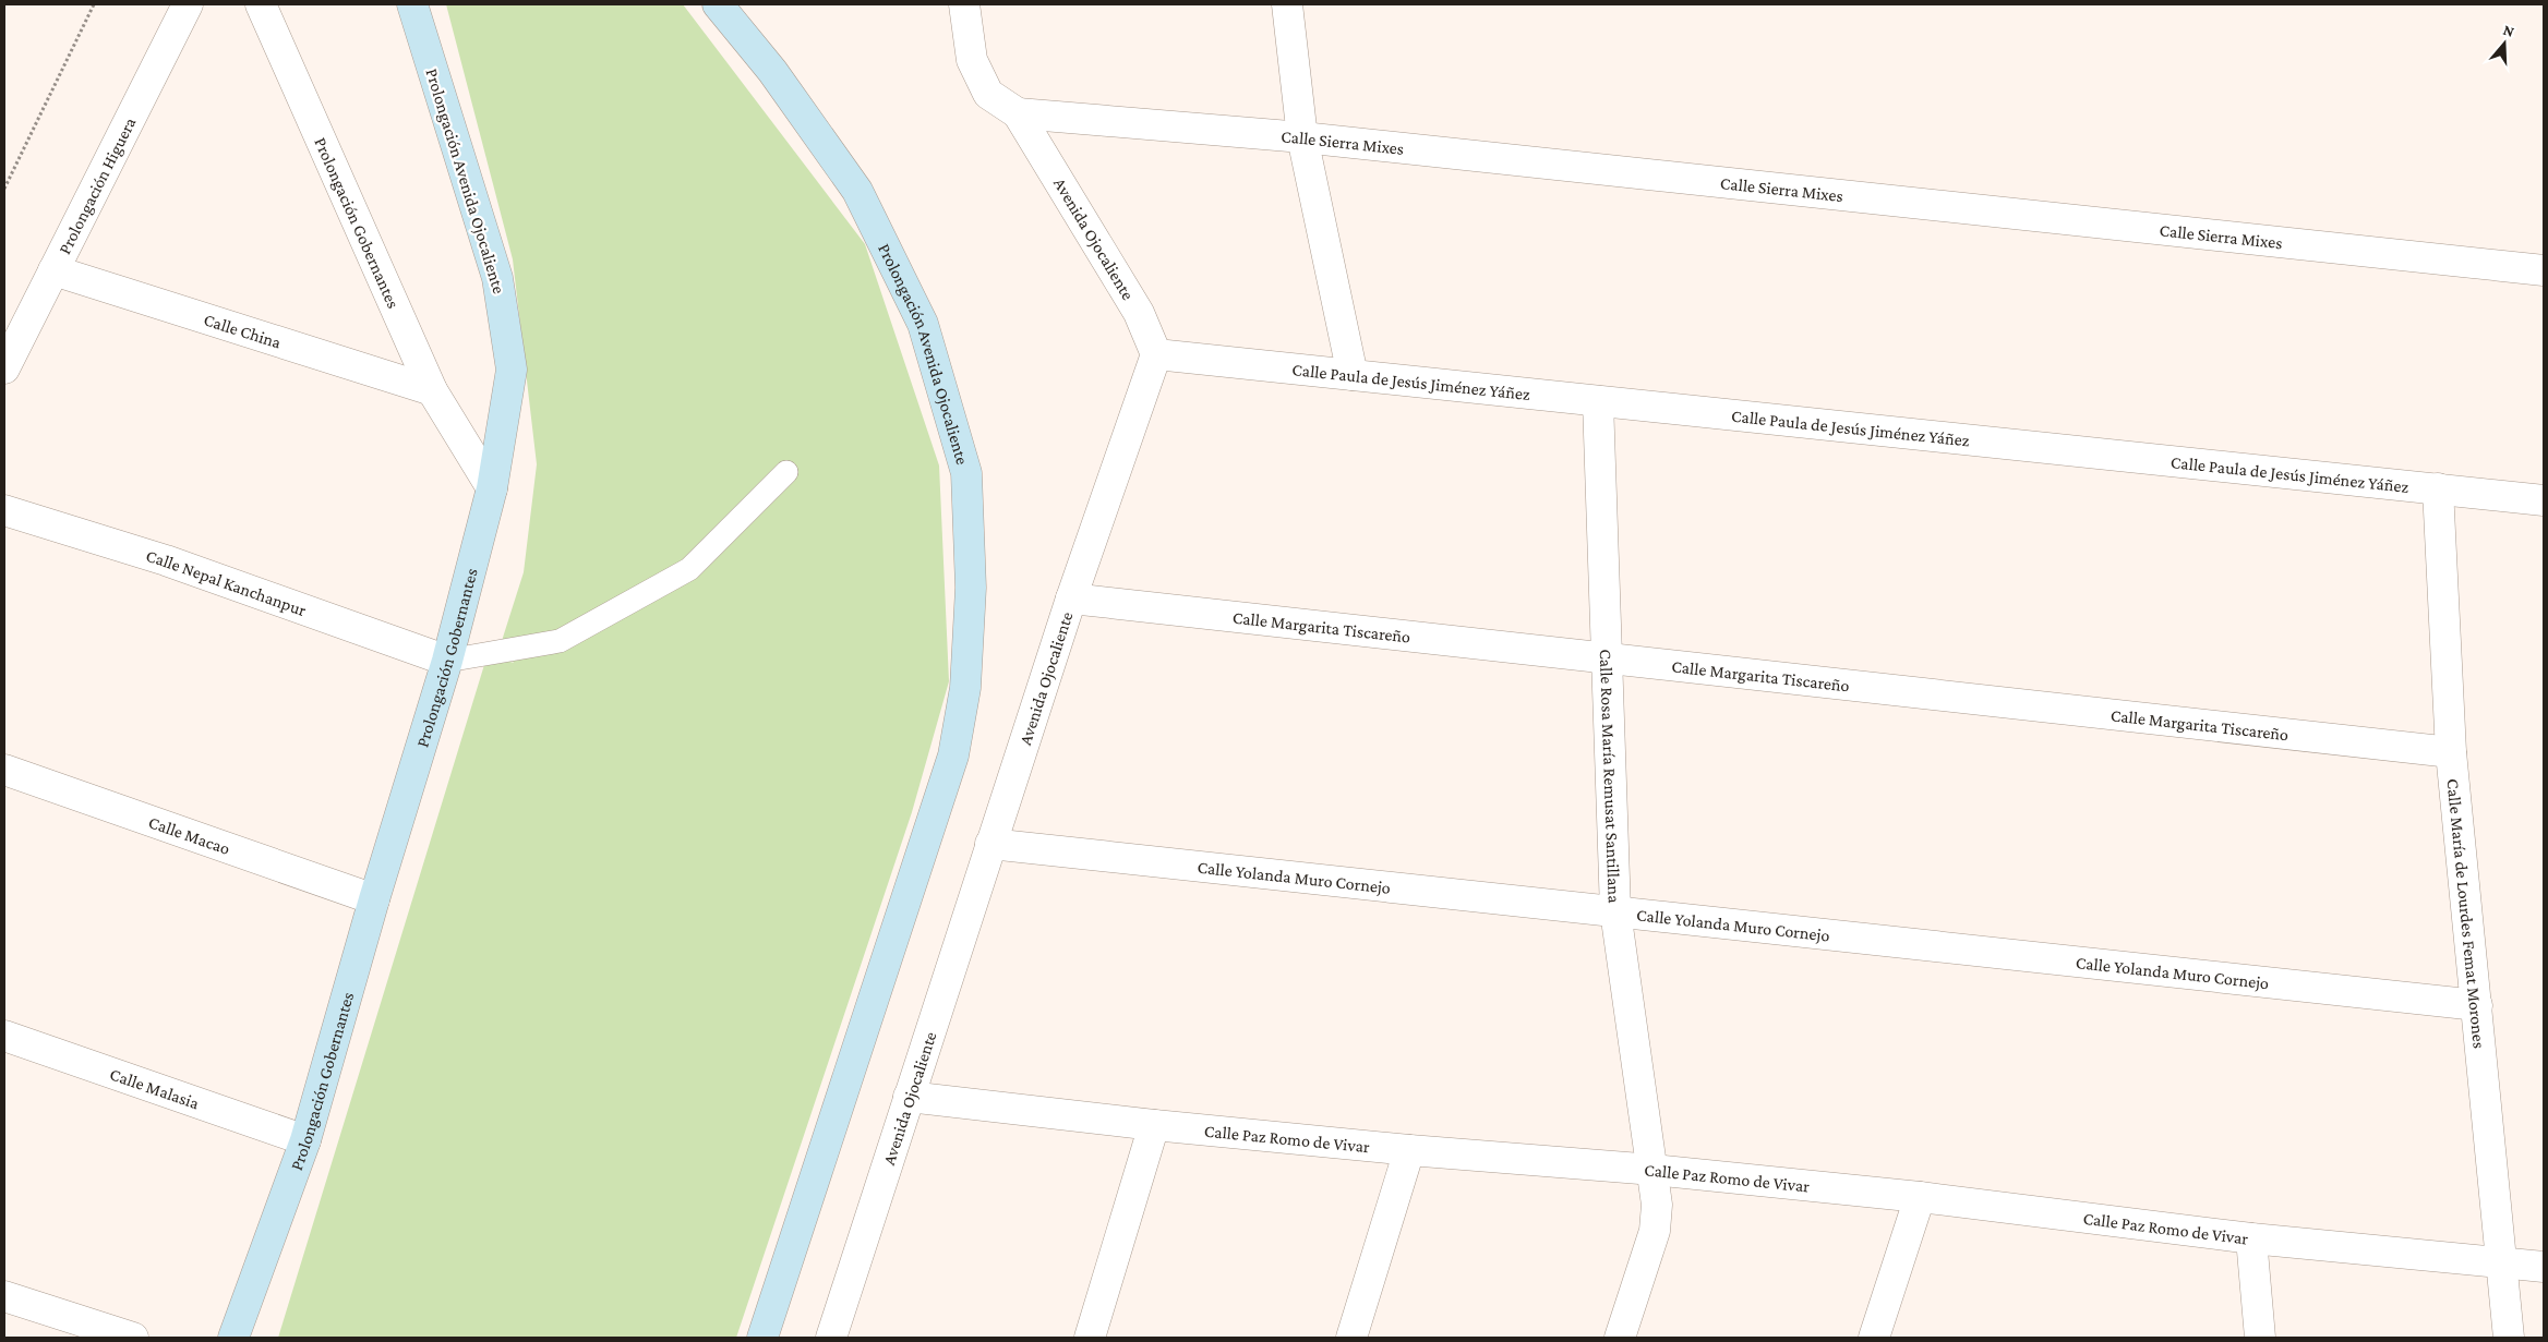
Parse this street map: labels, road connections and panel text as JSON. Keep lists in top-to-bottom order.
{
  "streets": {
    "main road": ["Prolongación Avenida Ojocaliente", "Prolongación Gobernantes"],
    "street": [
      "Calle Sierra Mixes",
      "Prolongación Higuera",
      "Avenida Ojocaliente",
      "Calle China",
      "Calle Paula de Jesús Jiménez Yáñez",
      "Calle Nepal Kanchanpur",
      "Calle Margarita Tiscareño",
      "Calle Rosa María Remusat Santillana",
      "Calle Macao",
      "Calle Yolanda Muro Cornejo",
      "Calle María de Lourdes Femat Morones",
      "Calle Malasia",
      "Calle Paz Romo de Vivar"
    ]
  },
  "crossings": [
    ["Calle Sierra Mixes", "Avenida Ojocaliente"],
    ["Prolongación Avenida Ojocaliente", "Prolongación Gobernantes"],
    ["Prolongación Higuera", "Calle China"],
    ["Prolongación Gobernantes", "Calle China"],
    ["Prolongación Gobernantes", "Calle Nepal Kanchanpur"],
    ["Prolongación Gobernantes", "Calle Macao"],
    ["Prolongación Gobernantes", "Calle Malasia"],
    ["Avenida Ojocaliente", "Calle Paula de Jesús Jiménez Yáñez"],
    ["Avenida Ojocaliente", "Calle Margarita Tiscareño"],
    ["Avenida Ojocaliente", "Calle Yolanda Muro Cornejo"],
    ["Avenida Ojocaliente", "Calle Paz Romo de Vivar"],
    ["Calle Paula de Jesús Jiménez Yáñez", "Calle Rosa María Remusat Santillana"],
    ["Calle Paula de Jesús Jiménez Yáñez", "Calle María de Lourdes Femat Morones"],
    ["Calle Margarita Tiscareño", "Calle Rosa María Remusat Santillana"],
    ["Calle Margarita Tiscareño", "Calle María de Lourdes Femat Morones"],
    ["Calle Rosa María Remusat Santillana", "Calle Yolanda Muro Cornejo"],
    ["Calle Rosa María Remusat Santillana", "Calle Paz Romo de Vivar"],
    ["Calle Yolanda Muro Cornejo", "Calle María de Lourdes Femat Morones"],
    ["Calle María de Lourdes Femat Morones", "Calle Paz Romo de Vivar"]
  ],
  "north": "top"
}
